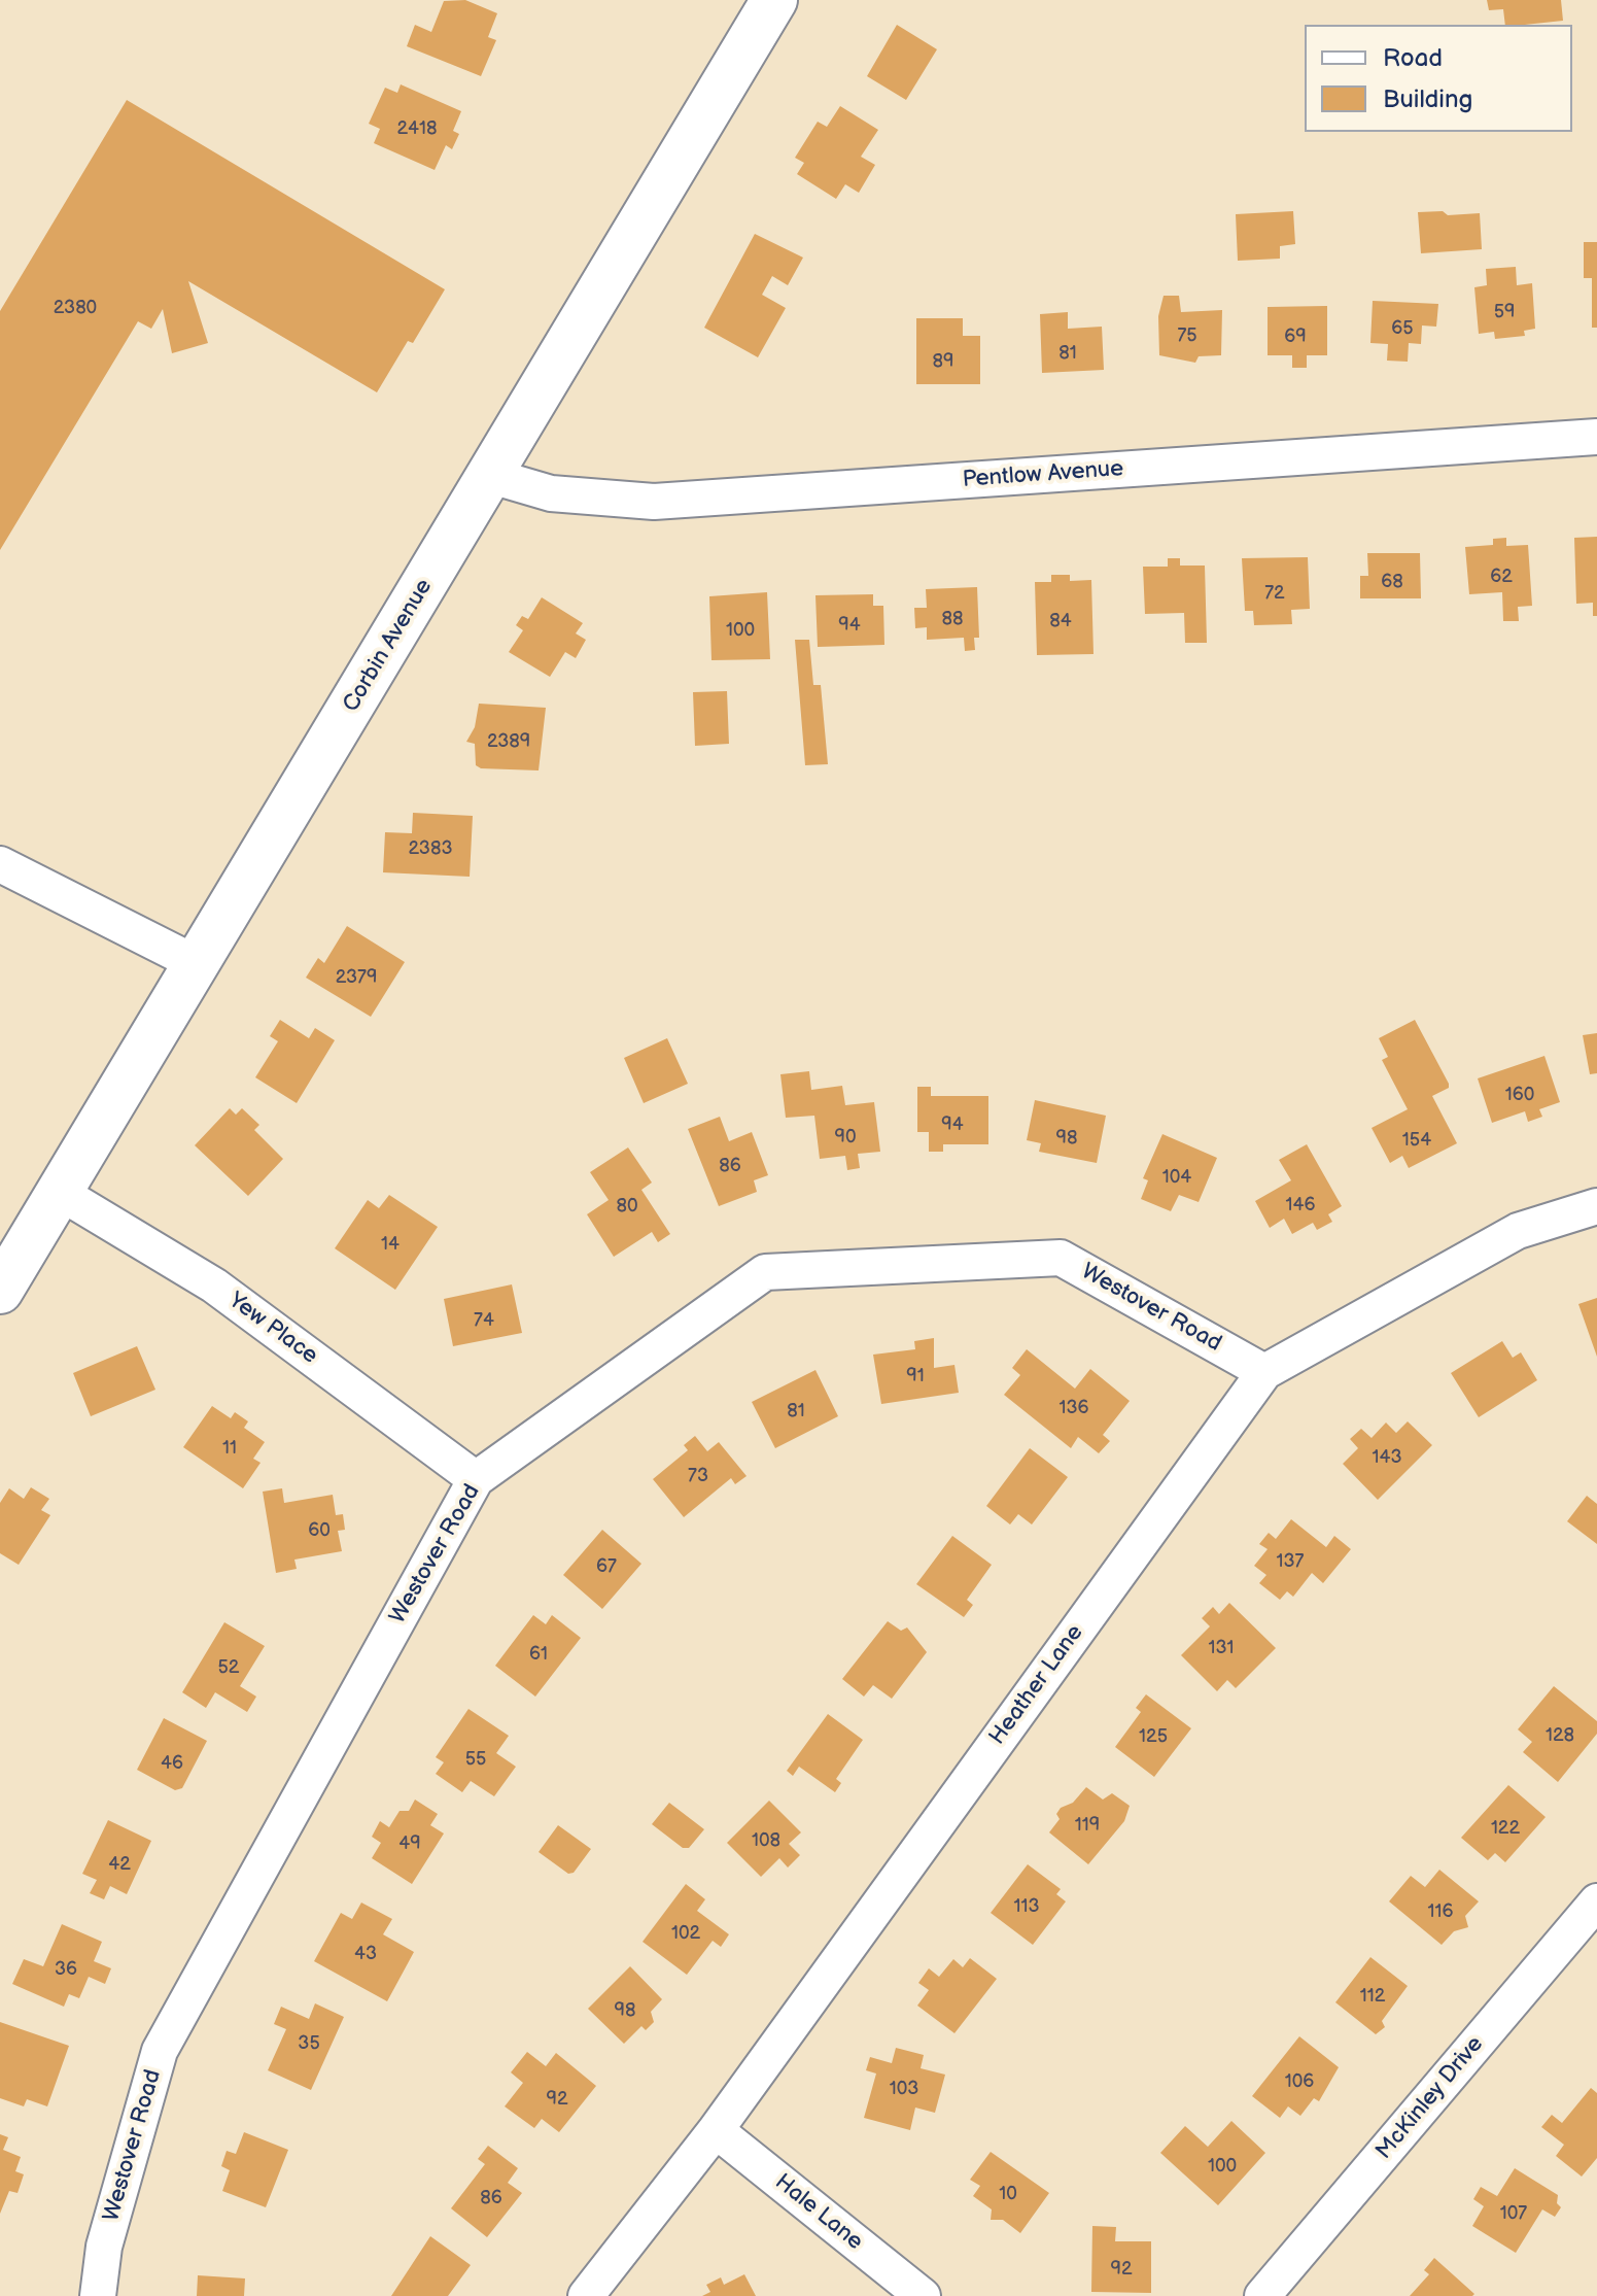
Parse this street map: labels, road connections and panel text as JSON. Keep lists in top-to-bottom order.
{
  "streets": {
    "main road": ["Corbin Avenue"],
    "street": [
      "Pentlow Avenue",
      "Westover Road",
      "Yew Place",
      "Heather Lane",
      "McKinley Drive",
      "Hale Lane"
    ]
  },
  "crossings": [
    ["Pentlow Avenue", "Corbin Avenue"],
    ["Corbin Avenue", "Yew Place"],
    ["Westover Road", "Yew Place"],
    ["Westover Road", "Heather Lane"],
    ["Heather Lane", "Hale Lane"]
  ],
  "house_numbers": [
    "2418",
    "2380",
    "59",
    "65",
    "75",
    "69",
    "81",
    "89",
    "62",
    "68",
    "72",
    "88",
    "84",
    "94",
    "100",
    "2389",
    "2383",
    "2379",
    "160",
    "94",
    "90",
    "98",
    "154",
    "86",
    "104",
    "146",
    "80",
    "14",
    "74",
    "91",
    "136",
    "81",
    "11",
    "143",
    "73",
    "60",
    "137",
    "67",
    "131",
    "61",
    "52",
    "128",
    "125",
    "55",
    "46",
    "119",
    "122",
    "108",
    "49",
    "42",
    "113",
    "116",
    "102",
    "43",
    "36",
    "112",
    "98",
    "35",
    "106",
    "103",
    "92",
    "100",
    "10",
    "86",
    "107",
    "92"
  ],
  "legend": ["Road", "Building"]
}
